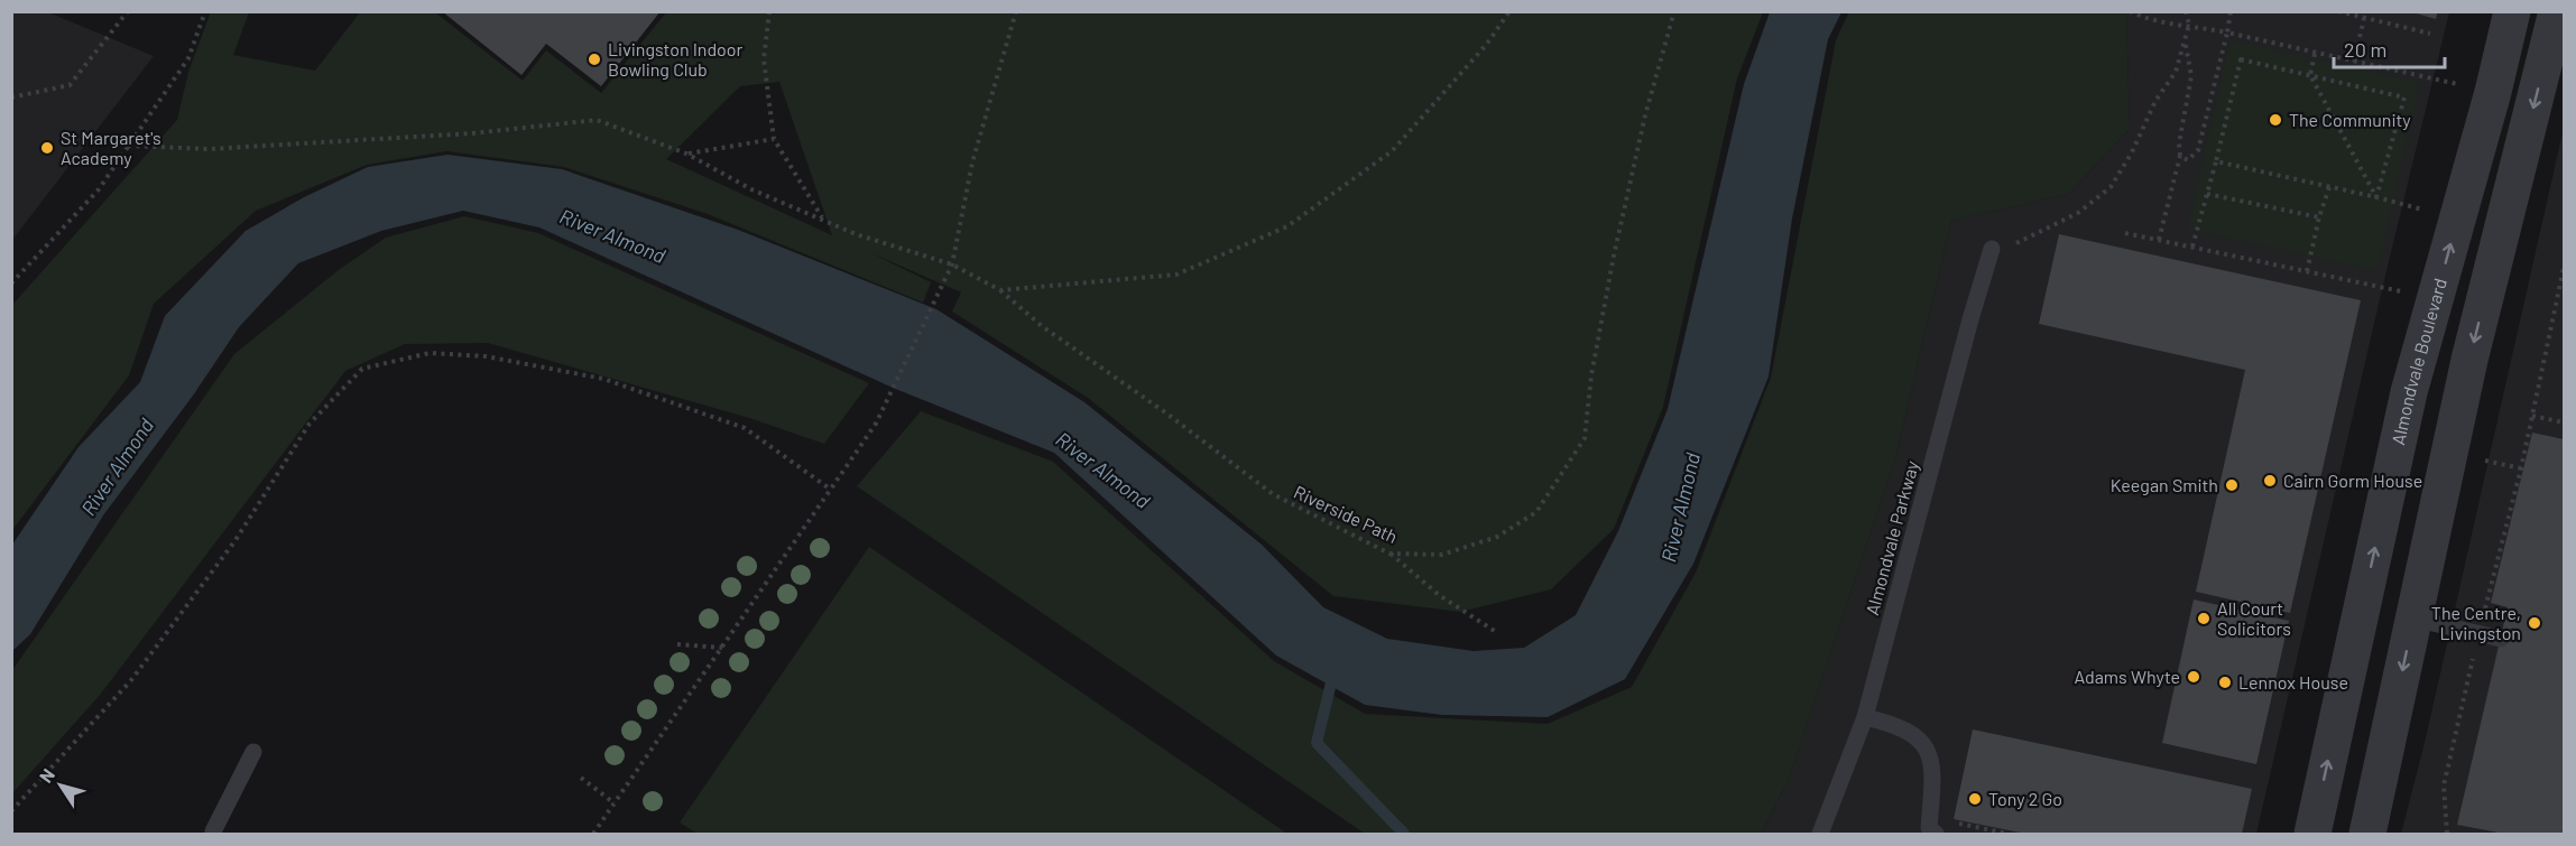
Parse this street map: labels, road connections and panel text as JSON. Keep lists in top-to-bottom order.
{
  "streets": {
    "street": ["Almondvale Boulevard"],
    "lane": ["Almondvale Parkway"],
    "path": ["Riverside Path"]
  },
  "water": ["River Almond"],
  "places": [
    "Livingston Indoor Bowling Club",
    "The Community",
    "St Margaret's Academy",
    "Cairn Gorm House",
    "Keegan Smith",
    "All Court Solicitors",
    "The Centre, Livingston",
    "Adams Whyte",
    "Lennox House",
    "Tony 2 Go"
  ],
  "scale_bar": "20 m",
  "north": "top left"
}
